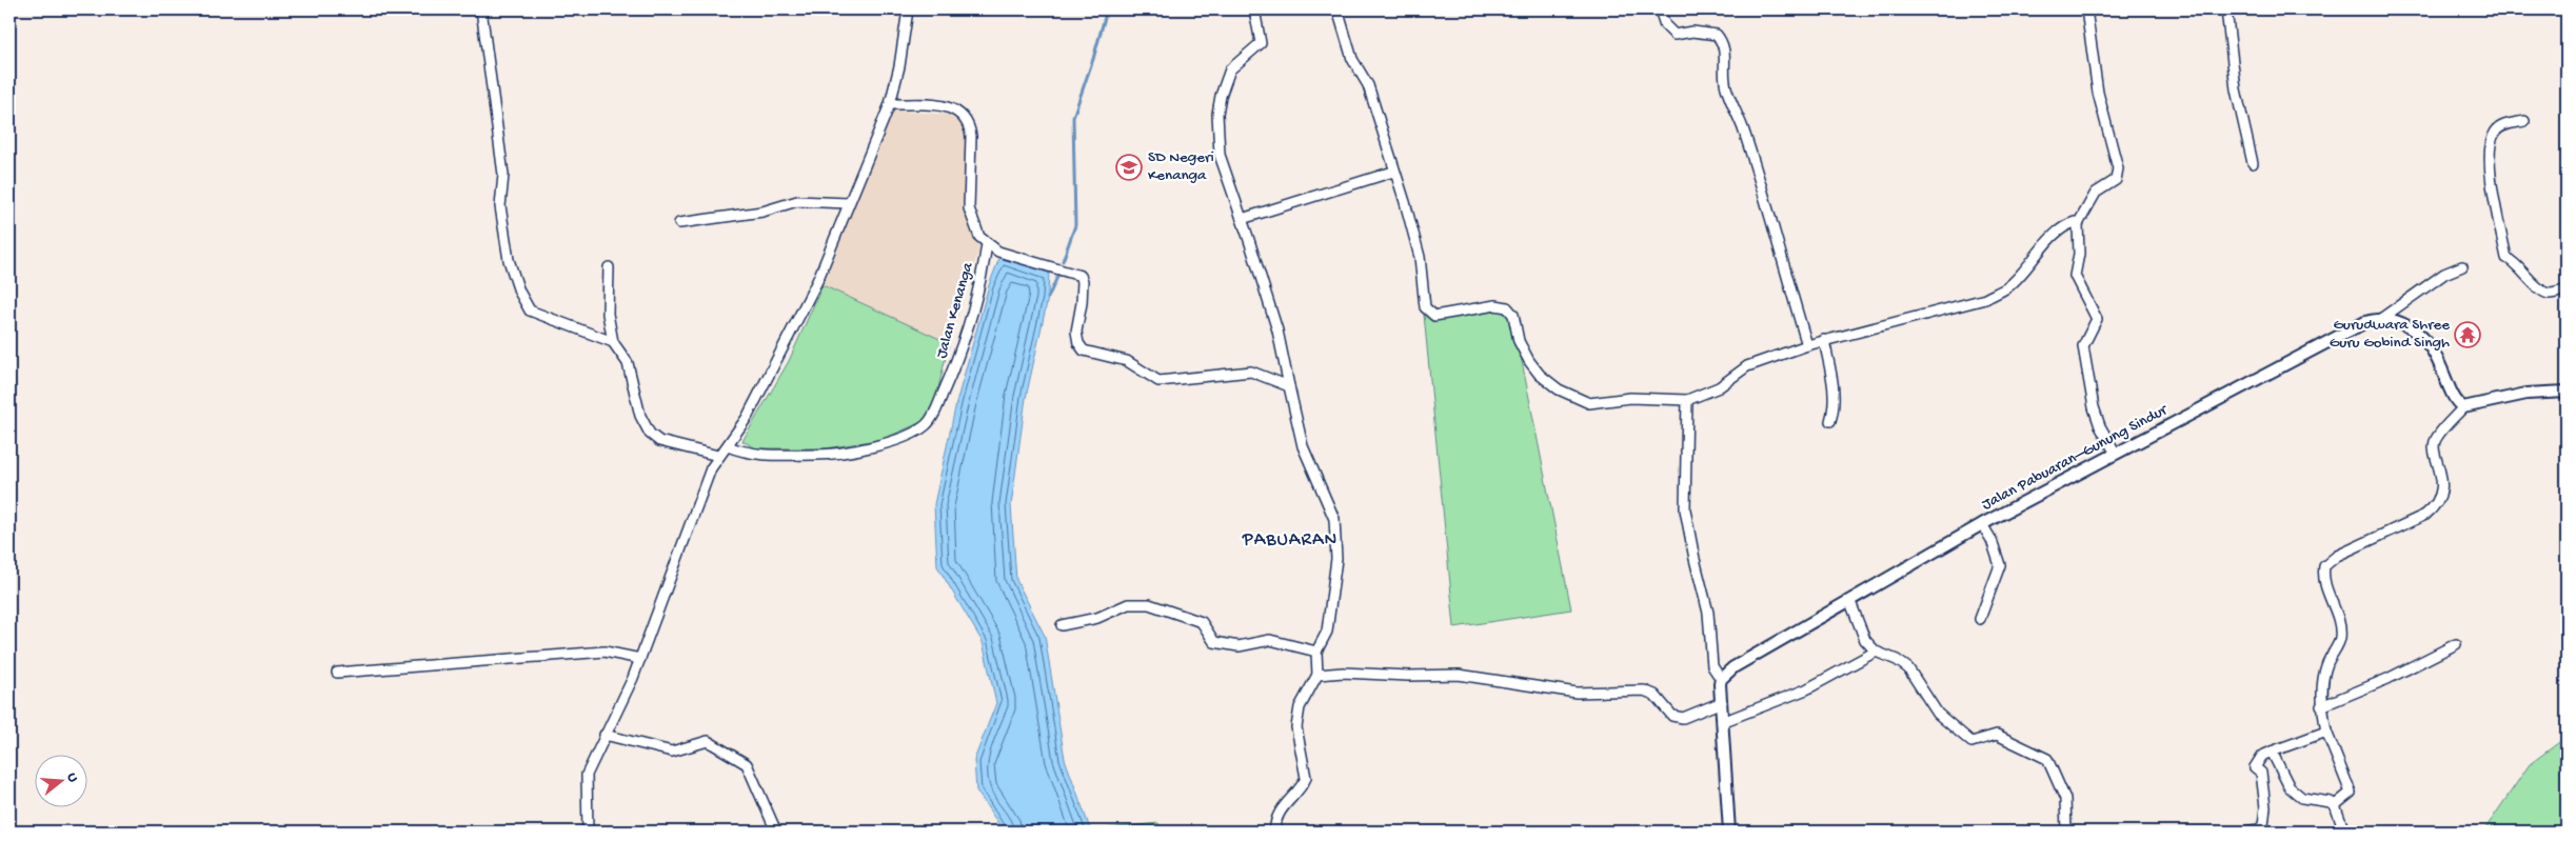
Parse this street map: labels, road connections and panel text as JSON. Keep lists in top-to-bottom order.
{
  "streets": {
    "street": ["Jalan Kenanga", "Jalan Pabuaran–Gunung Sindur"]
  },
  "districts": ["PABUARAN"],
  "places": {
    "school or university": ["SD Negeri Kenanga"],
    "temple": ["Gurudwara Shree Guru Gobind Singh"]
  },
  "north": "right"
}
